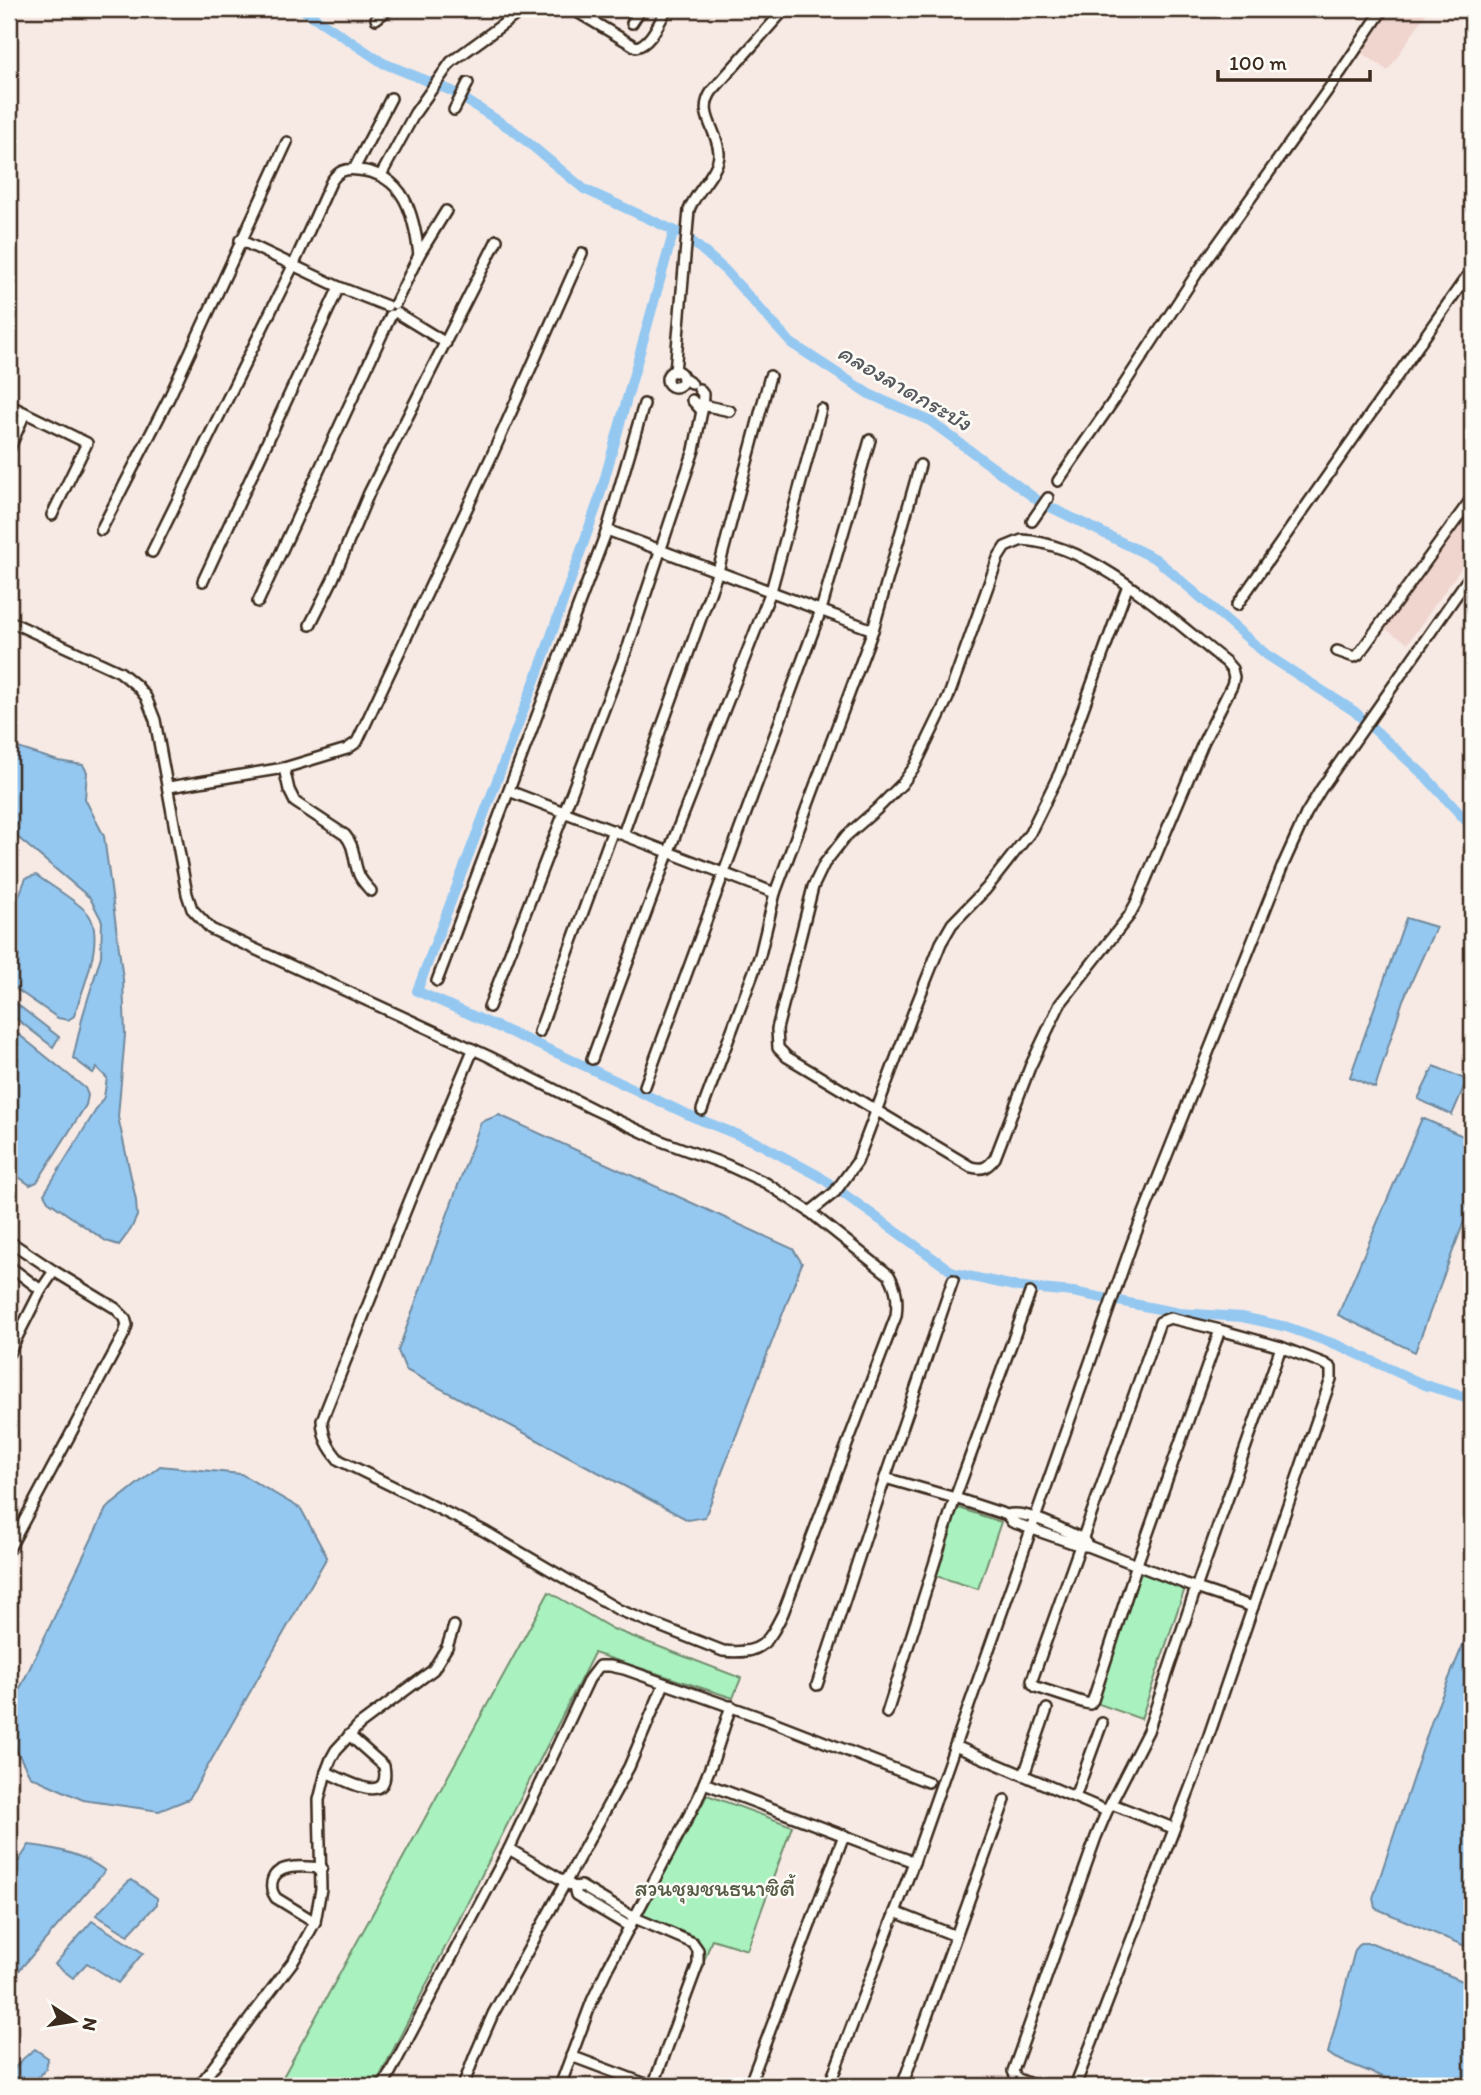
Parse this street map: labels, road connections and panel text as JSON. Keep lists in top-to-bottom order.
{
  "water": ["คลองลาดกระบัง"],
  "parks": ["สวนชุมชนธนาซิตี้"],
  "scale_bar": "100 m",
  "north": "right"
}
